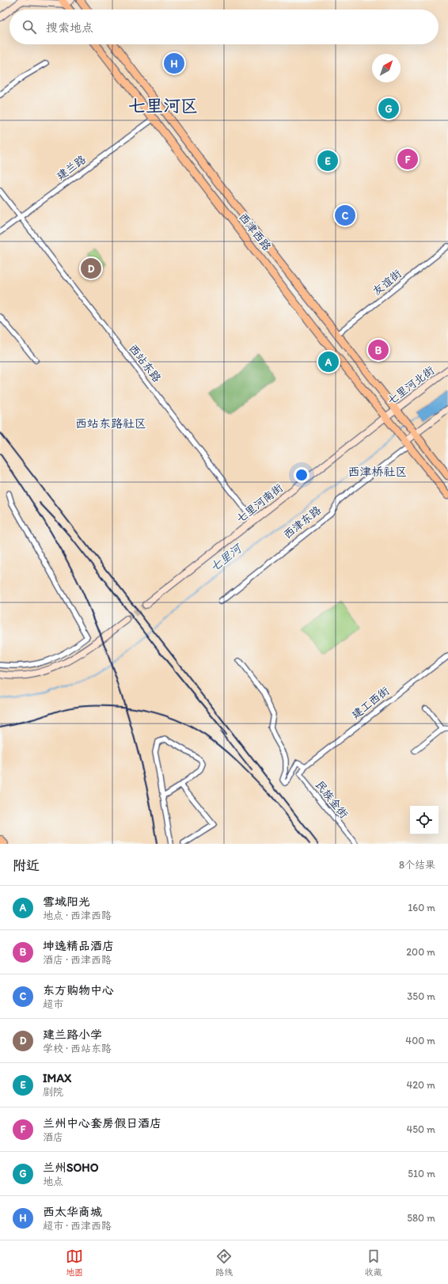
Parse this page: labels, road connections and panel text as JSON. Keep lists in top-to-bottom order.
{
  "streets": {
    "main road": ["西津西路"],
    "street": [
      "建兰路",
      "友谊街",
      "西站东路",
      "七里河北街",
      "七里河南街",
      "西津东路",
      "建工西街",
      "民族金街"
    ]
  },
  "crossings": [
    ["建兰路", "西津西路"],
    ["建兰路", "西站东路"],
    ["西津西路", "友谊街"],
    ["西津西路", "七里河北街"],
    ["西津西路", "七里河南街"],
    ["西津西路", "西津东路"],
    ["西站东路", "七里河南街"],
    ["七里河北街", "七里河南街"],
    ["建工西街", "民族金街"]
  ],
  "districts": ["七里河区", "西站东路社区", "西津桥社区"],
  "water": ["七里河"],
  "north": "top right",
  "page": {
    "search": "搜索地点",
    "pins": [
      "H",
      "G",
      "F",
      "E",
      "C",
      "D",
      "B",
      "A"
    ],
    "heading": ["附近", "8个结果"],
    "list": [
      {
        "mark": "A",
        "name": "雪域阳光",
        "note": "地点 · 西津西路",
        "value": "160 m"
      },
      {
        "mark": "B",
        "name": "坤逸精品酒店",
        "note": "酒店 · 西津西路",
        "value": "200 m"
      },
      {
        "mark": "C",
        "name": "东方购物中心",
        "note": "超市",
        "value": "350 m"
      },
      {
        "mark": "D",
        "name": "建兰路小学",
        "note": "学校 · 西站东路",
        "value": "400 m"
      },
      {
        "mark": "E",
        "name": "IMAX",
        "note": "剧院",
        "value": "420 m"
      },
      {
        "mark": "F",
        "name": "兰州中心套房假日酒店",
        "note": "酒店",
        "value": "450 m"
      },
      {
        "mark": "G",
        "name": "兰州SOHO",
        "note": "地点",
        "value": "510 m"
      },
      {
        "mark": "H",
        "name": "西太华商城",
        "note": "超市 · 西津西路",
        "value": "580 m"
      }
    ],
    "nav": ["地图", "路线", "收藏"]
  }
}
